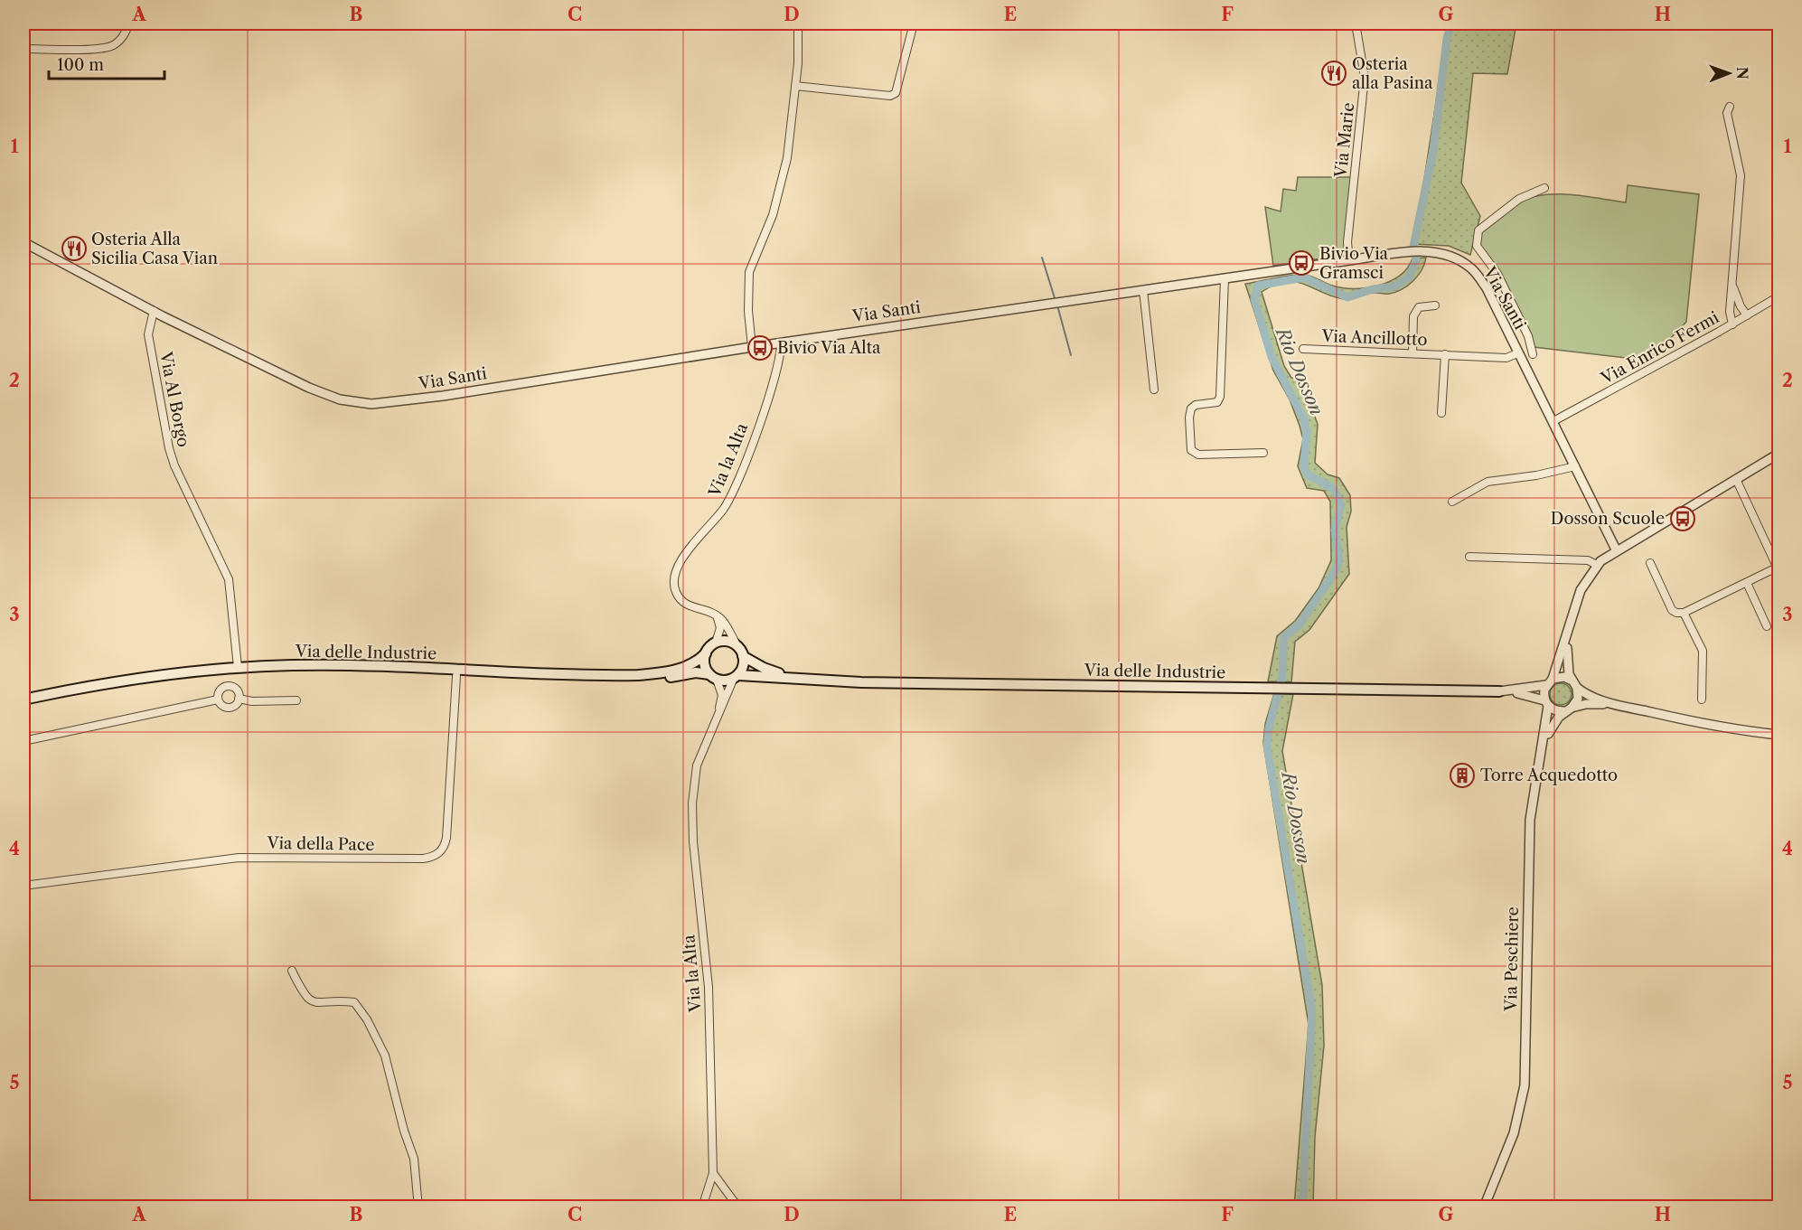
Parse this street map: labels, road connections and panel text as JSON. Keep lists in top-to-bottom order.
{
  "streets": {
    "main road": ["Via delle Industrie"],
    "street": [
      "Via Marie",
      "Via Santi",
      "Via Ancillotto",
      "Via Enrico Fermi",
      "Via Al Borgo",
      "Via la Alta",
      "Via della Pace",
      "Via Peschiere"
    ]
  },
  "crossings": [
    ["Via Marie", "Via Santi"],
    ["Via Santi", "Via Ancillotto"],
    ["Via Santi", "Via Enrico Fermi"],
    ["Via Santi", "Via Al Borgo"],
    ["Via Santi", "Via la Alta"],
    ["Via Al Borgo", "Via delle Industrie"],
    ["Via delle Industrie", "Via della Pace"],
    ["Via delle Industrie", "Via Peschiere"]
  ],
  "water": ["Rio Dosson"],
  "places": {
    "restaurant": ["Osteria alla Pasina", "Osteria Alla Sicilia Casa Vian"],
    "bus stop": ["Bivio Via Gramsci", "Bivio Via Alta", "Dosson Scuole"],
    "building": ["Torre Acquedotto"]
  },
  "scale_bar": "100 m",
  "north": "right",
  "grid": {
    "columns": [
      "A",
      "B",
      "C",
      "D",
      "E",
      "F",
      "G",
      "H"
    ],
    "rows": [
      "1",
      "2",
      "3",
      "4",
      "5"
    ]
  }
}
